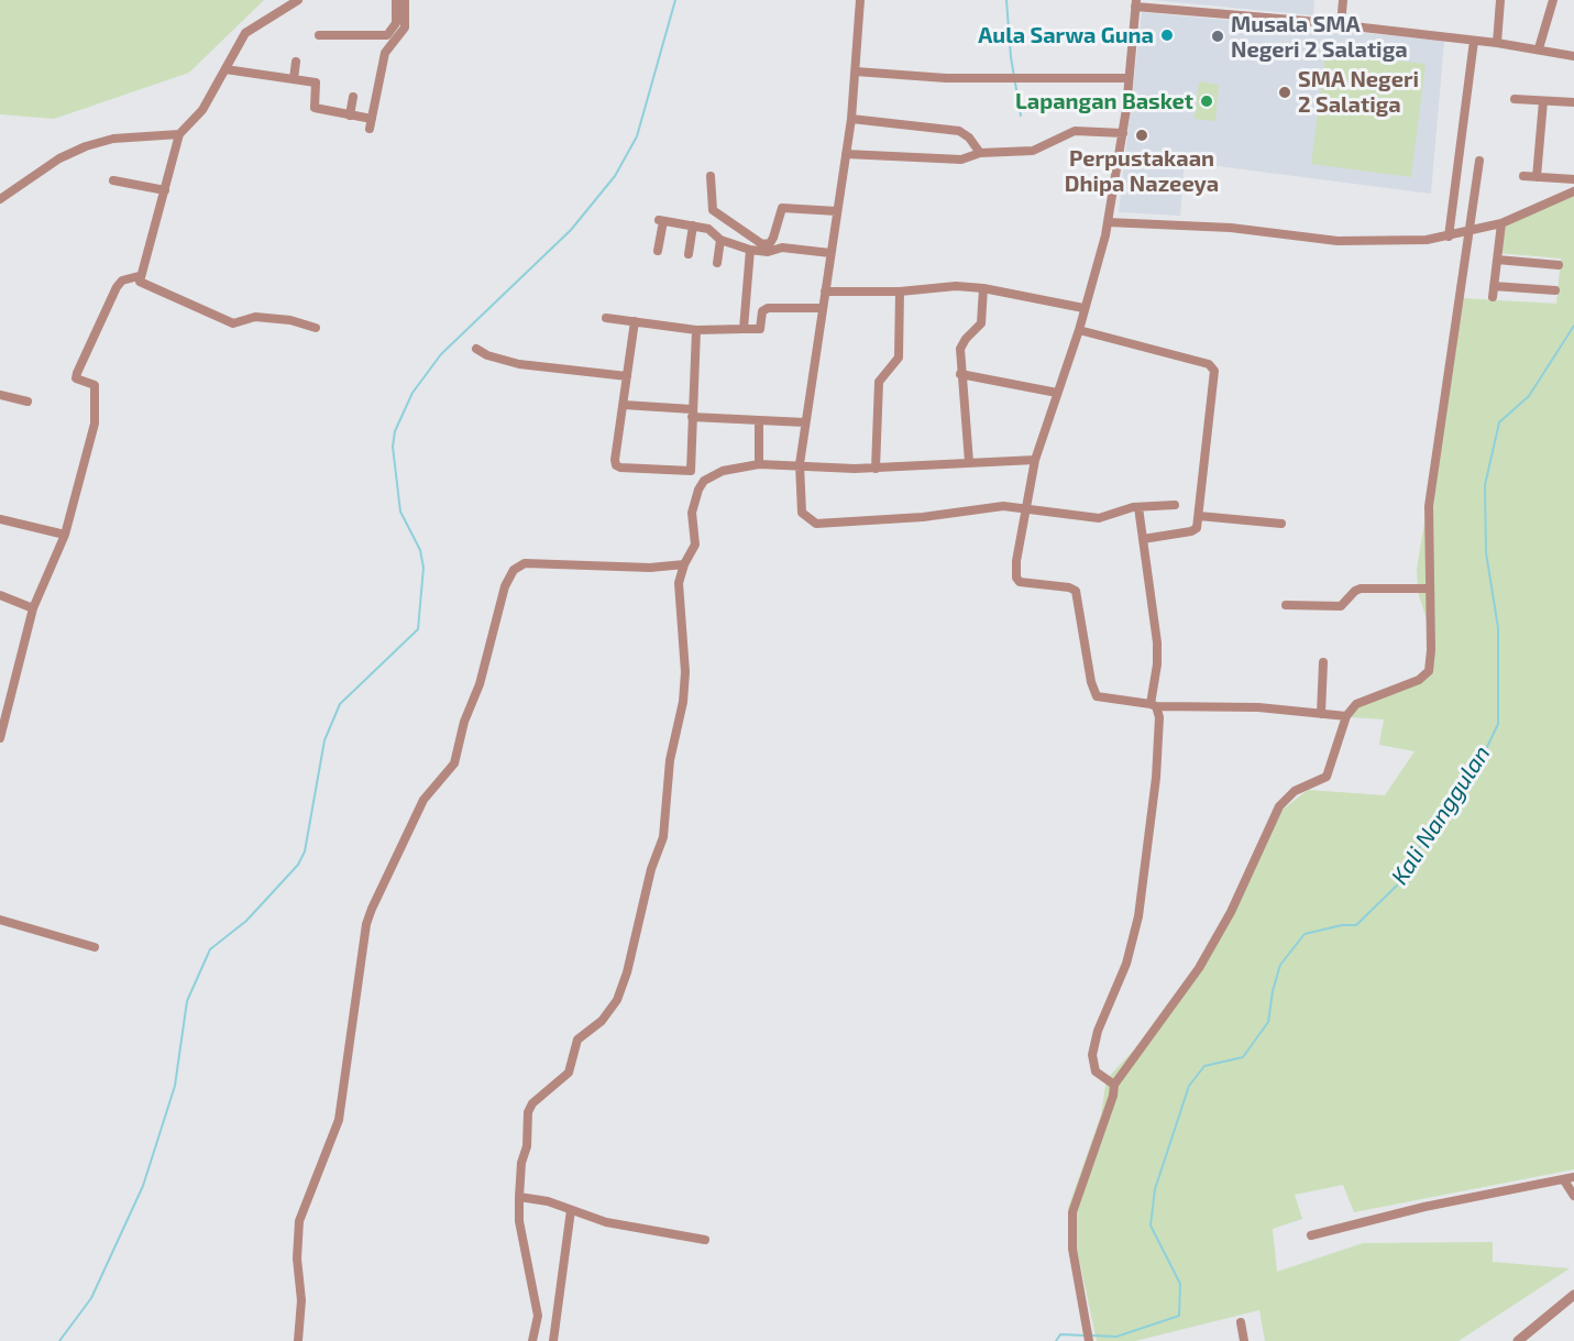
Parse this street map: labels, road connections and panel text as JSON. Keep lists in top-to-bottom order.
{
  "water": ["Kali Nanggulan"],
  "places": [
    "Aula Sarwa Guna",
    "Musala SMA Negeri 2 Salatiga",
    "SMA Negeri 2 Salatiga",
    "Lapangan Basket",
    "Perpustakaan Dhipa Nazeeya"
  ]
}
